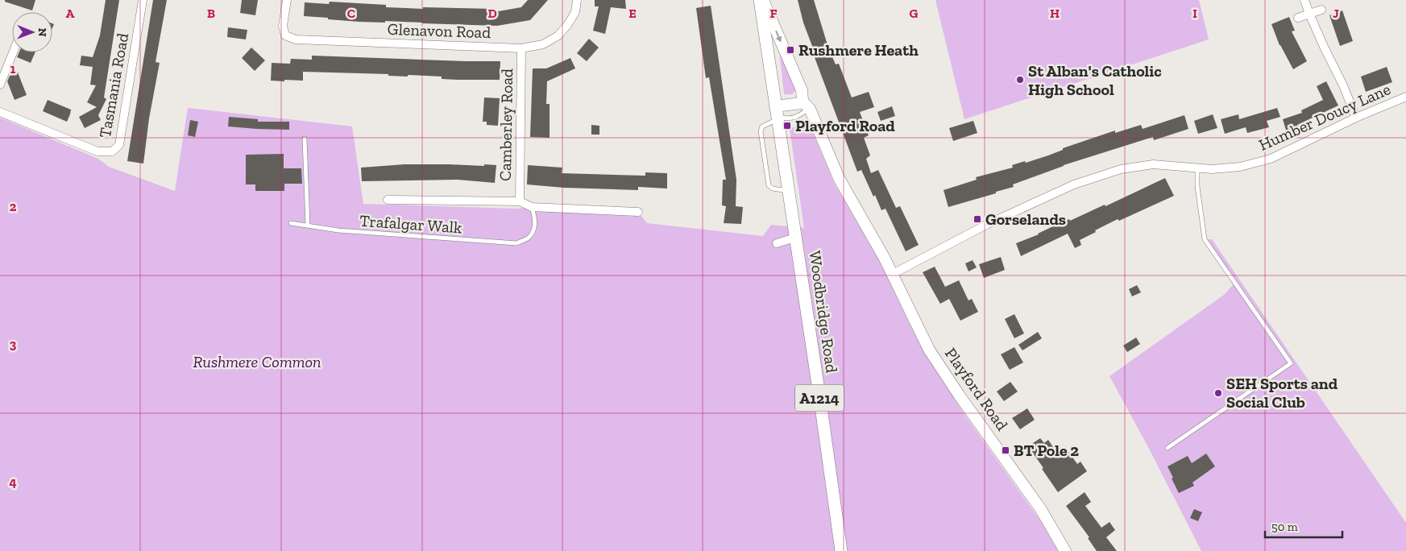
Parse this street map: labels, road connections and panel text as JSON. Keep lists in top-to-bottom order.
{
  "streets": {
    "main road": ["Woodbridge Road", "A1214"],
    "street": [
      "Glenavon Road",
      "Tasmania Road",
      "Humber Doucy Lane",
      "Camberley Road",
      "Playford Road"
    ],
    "lane": ["Trafalgar Walk"]
  },
  "crossings": [
    ["Glenavon Road", "Camberley Road"],
    ["Humber Doucy Lane", "Playford Road"],
    ["Camberley Road", "Trafalgar Walk"],
    ["Woodbridge Road", "A1214"]
  ],
  "parks": ["Rushmere Common"],
  "places": {
    "transit": [
      "Rushmere Heath",
      "Playford Road",
      "Gorselands",
      "BT Pole 2"
    ],
    "other": ["St Alban's Catholic High School", "SEH Sports and Social Club"]
  },
  "scale_bar": "50 m",
  "north": "right",
  "grid": {
    "columns": [
      "A",
      "B",
      "C",
      "D",
      "E",
      "F",
      "G",
      "H",
      "I",
      "J"
    ],
    "rows": [
      "1",
      "2",
      "3",
      "4"
    ]
  }
}
